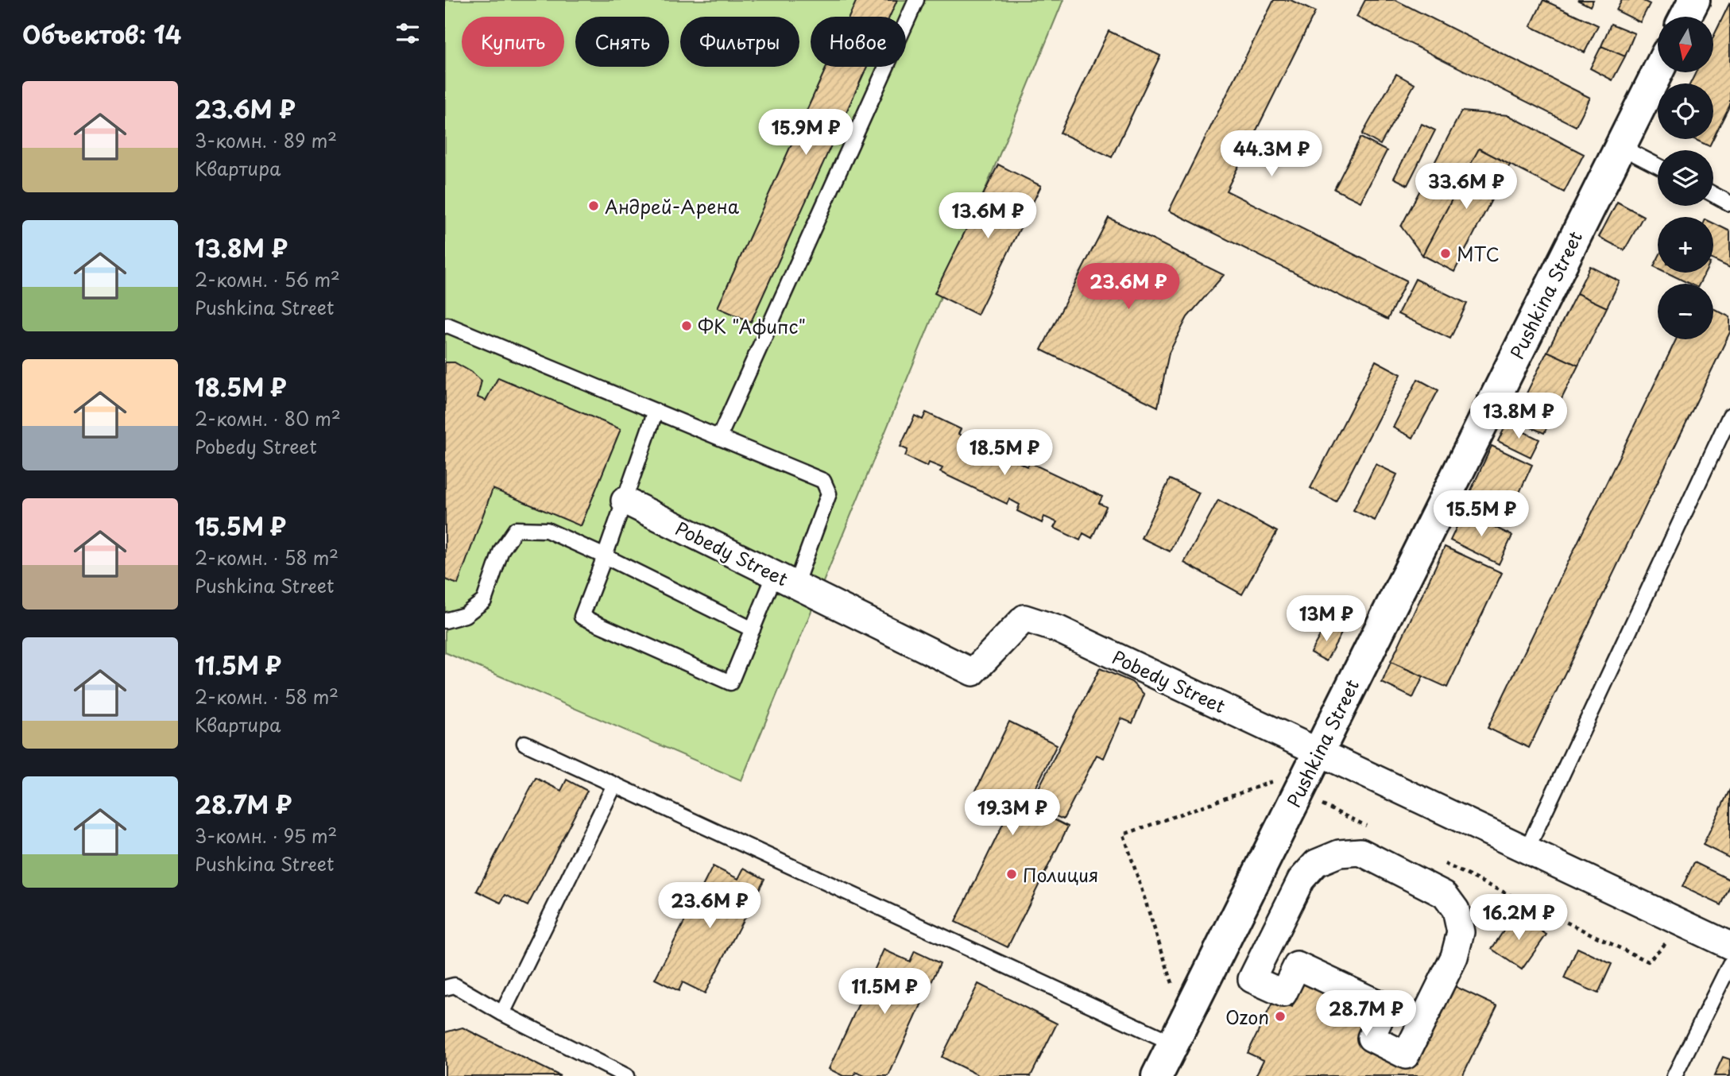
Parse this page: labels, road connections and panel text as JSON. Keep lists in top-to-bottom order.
{
  "streets": {
    "street": ["Pushkina Street", "Pobedy Street"]
  },
  "crossings": [
    ["Pushkina Street", "Pobedy Street"]
  ],
  "places": [
    "Андрей-Арена",
    "МТС",
    "ФК \"Афипс\"",
    "Полиция",
    "Ozon"
  ],
  "north": "bottom",
  "page": {
    "heading": "Объектов: 14",
    "map_buttons": ["+", "−"],
    "chip": [
      "Купить",
      "Снять",
      "Фильтры",
      "Новое"
    ],
    "list": [
      {
        "name": "23.6M ₽",
        "note": "3-комн. · 89 m² · Квартира"
      },
      {
        "name": "13.8M ₽",
        "note": "2-комн. · 56 m² · Pushkina Street"
      },
      {
        "name": "18.5M ₽",
        "note": "2-комн. · 80 m² · Pobedy Street"
      },
      {
        "name": "15.5M ₽",
        "note": "2-комн. · 58 m² · Pushkina Street"
      },
      {
        "name": "11.5M ₽",
        "note": "2-комн. · 58 m² · Квартира"
      },
      {
        "name": "28.7M ₽",
        "note": "3-комн. · 95 m² · Pushkina Street"
      }
    ],
    "price": [
      "15.9M ₽",
      "44.3M ₽",
      "33.6M ₽",
      "13.6M ₽",
      "23.6M ₽",
      "13.8M ₽",
      "18.5M ₽",
      "15.5M ₽",
      "13M ₽",
      "19.3M ₽",
      "23.6M ₽",
      "16.2M ₽",
      "11.5M ₽",
      "28.7M ₽"
    ]
  }
}
